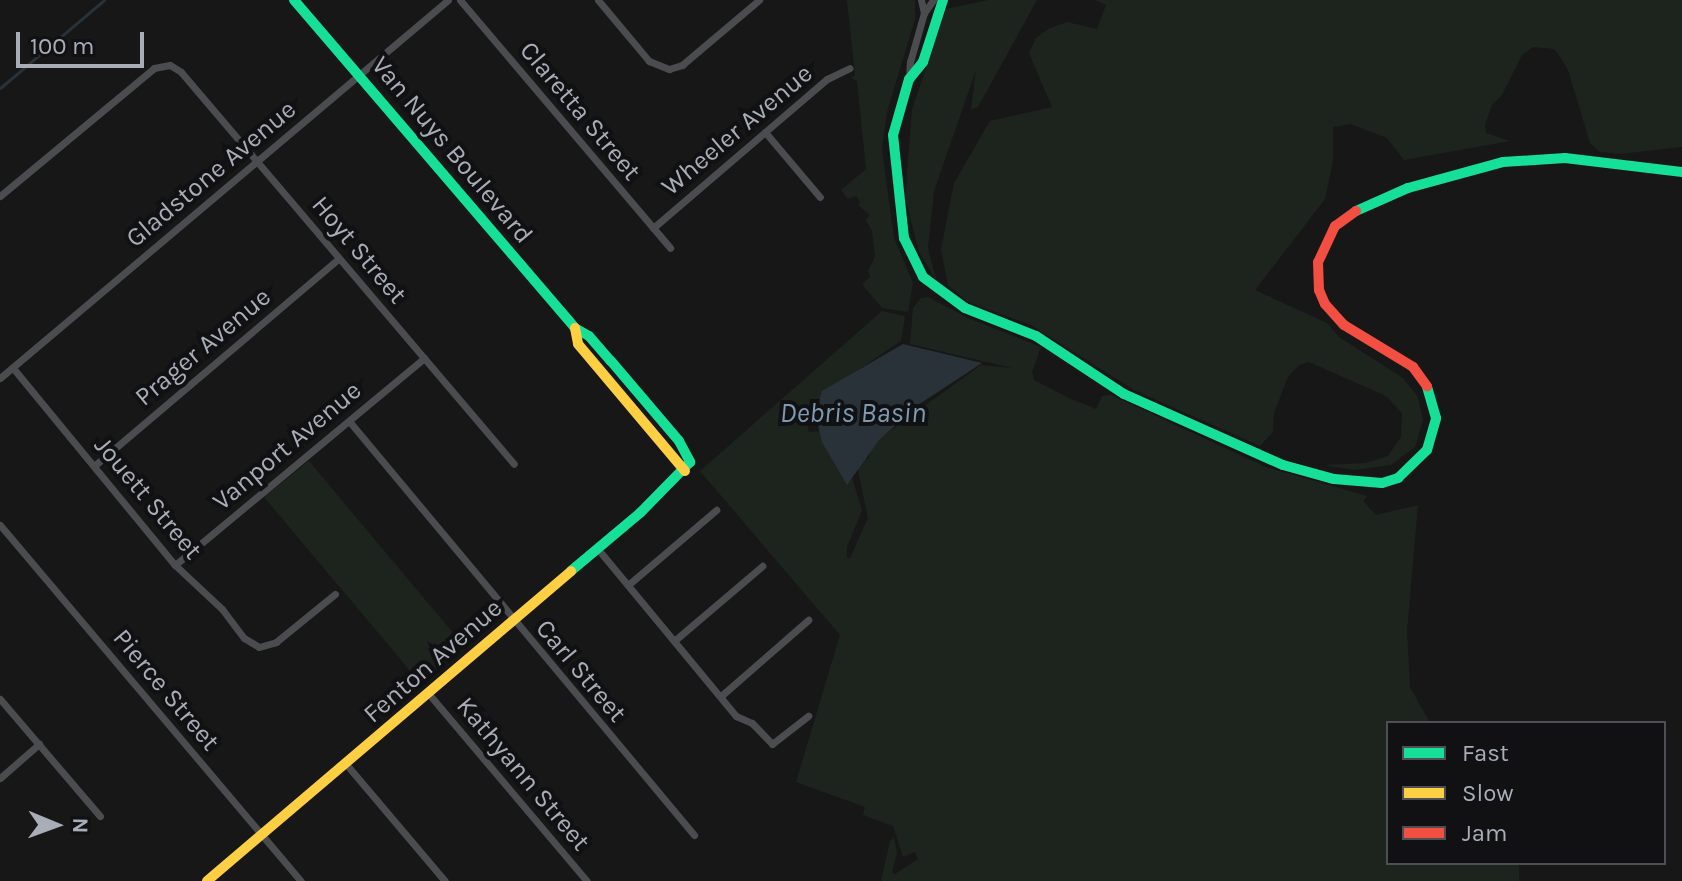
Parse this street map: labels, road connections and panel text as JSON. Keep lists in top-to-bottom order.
{
  "streets": {
    "street": [
      "Claretta Street",
      "Wheeler Avenue",
      "Van Nuys Boulevard",
      "Gladstone Avenue",
      "Hoyt Street",
      "Prager Avenue",
      "Vanport Avenue",
      "Jouett Street",
      "Fenton Avenue",
      "Carl Street",
      "Pierce Street",
      "Kathyann Street"
    ]
  },
  "crossings": [
    ["Claretta Street", "Wheeler Avenue"],
    ["Van Nuys Boulevard", "Gladstone Avenue"],
    ["Van Nuys Boulevard", "Fenton Avenue"],
    ["Gladstone Avenue", "Hoyt Street"],
    ["Gladstone Avenue", "Jouett Street"],
    ["Hoyt Street", "Prager Avenue"],
    ["Hoyt Street", "Vanport Avenue"],
    ["Prager Avenue", "Jouett Street"],
    ["Vanport Avenue", "Jouett Street"],
    ["Vanport Avenue", "Carl Street"],
    ["Fenton Avenue", "Carl Street"],
    ["Fenton Avenue", "Pierce Street"],
    ["Fenton Avenue", "Kathyann Street"]
  ],
  "water": ["Debris Basin"],
  "legend": ["Fast", "Slow", "Jam"],
  "scale_bar": "100 m",
  "north": "right"
}
